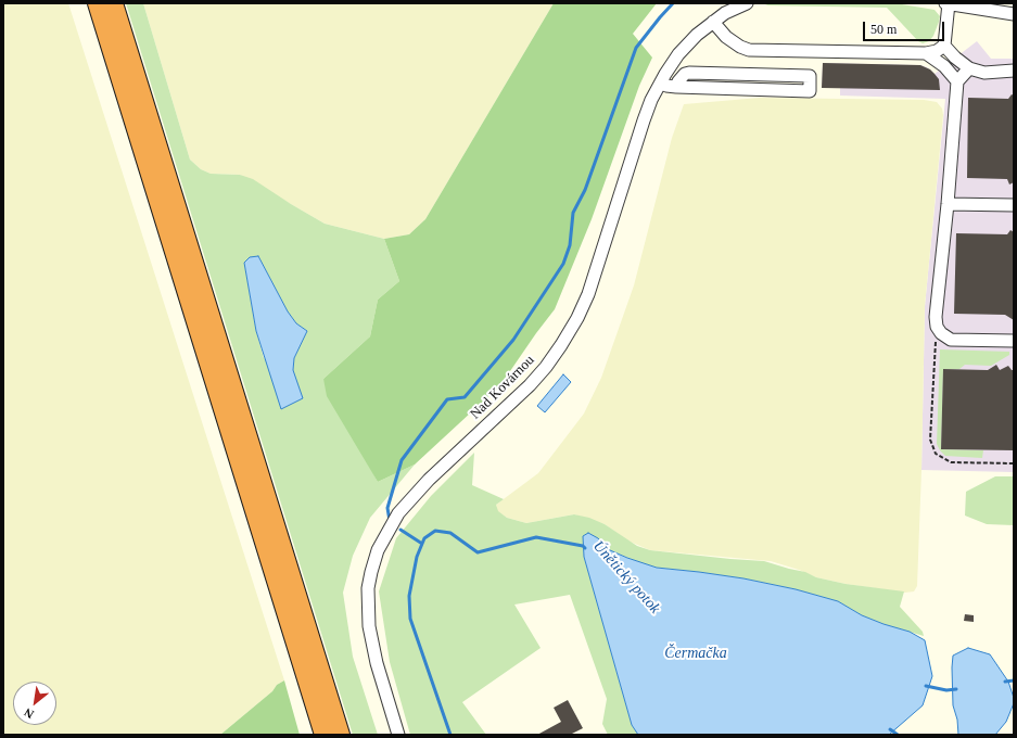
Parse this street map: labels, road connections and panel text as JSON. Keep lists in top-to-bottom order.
{
  "streets": {
    "street": ["Nad Kovárnou"]
  },
  "water": ["Únětický potok", "Čermačka"],
  "scale_bar": "50 m",
  "north": "bottom left"
}
